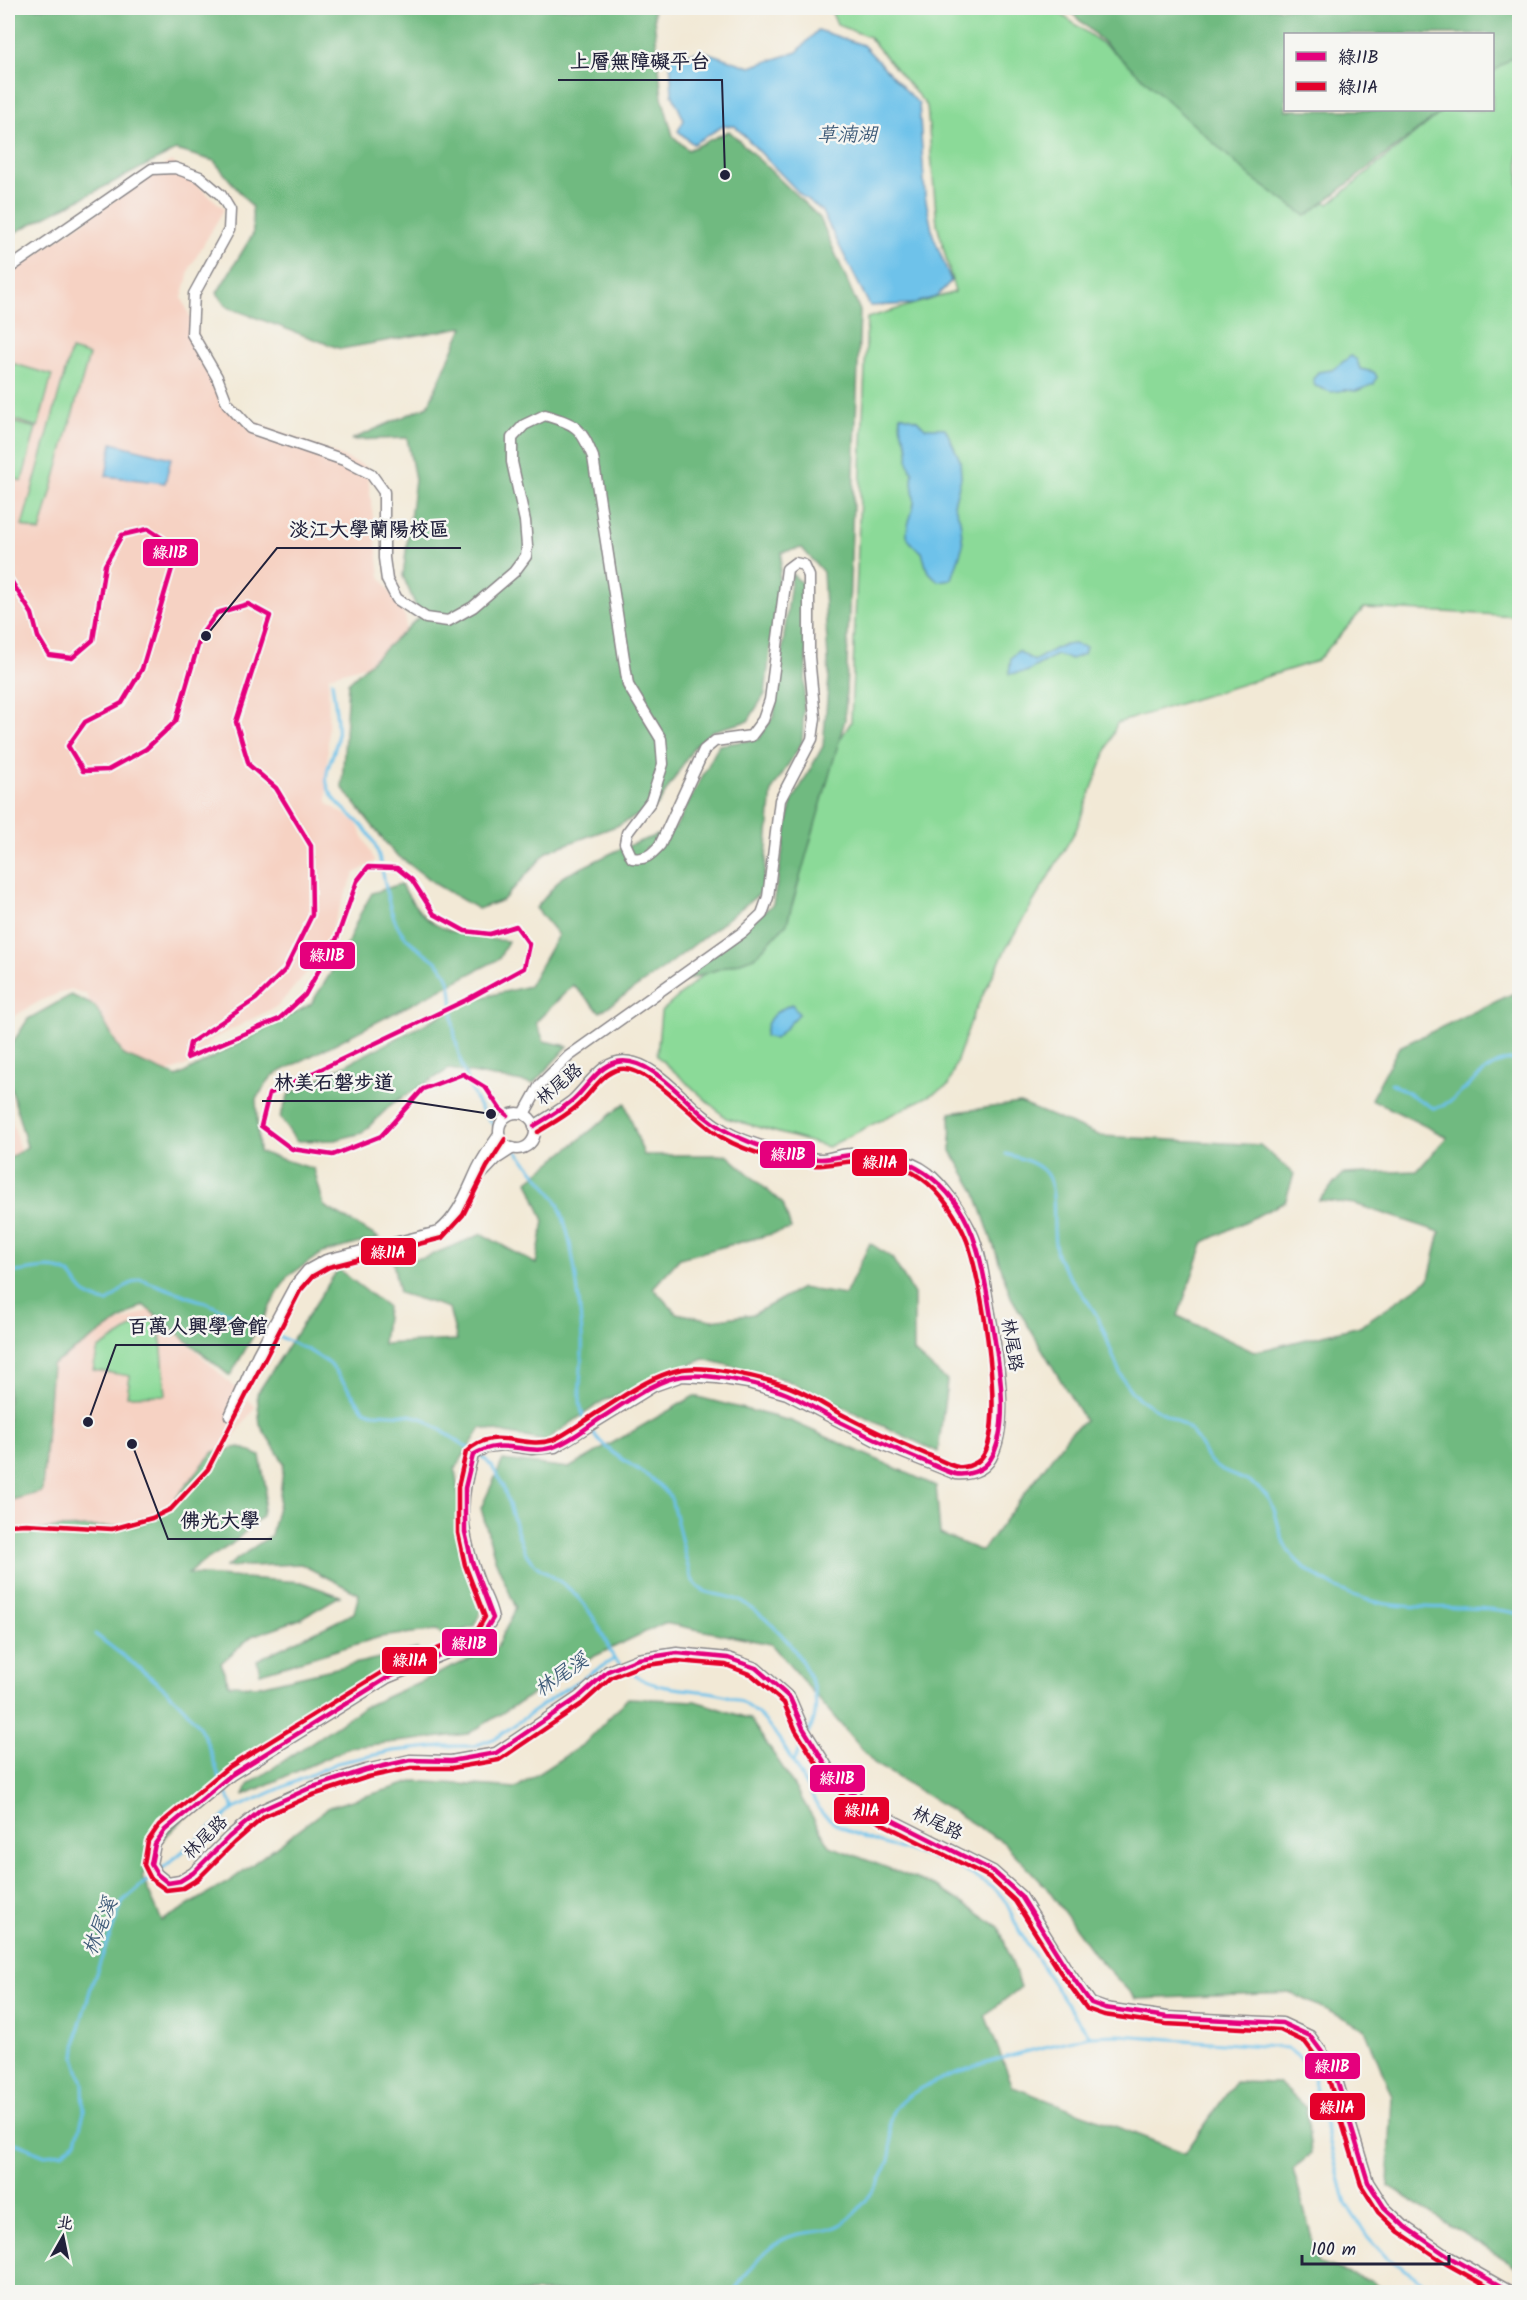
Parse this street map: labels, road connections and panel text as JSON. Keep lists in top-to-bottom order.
{
  "streets": {
    "street": ["林尾路"]
  },
  "water": ["草湳湖", "林尾溪"],
  "places": [
    "上層無障礙平台",
    "淡江大學蘭陽校區",
    "林美石磐步道",
    "百萬人興學會館",
    "佛光大學"
  ],
  "lines": ["transit line 綠11B", "transit line 綠11A"],
  "legend": ["綠11B", "綠11A"],
  "scale_bar": "100 m",
  "north": "top"
}
